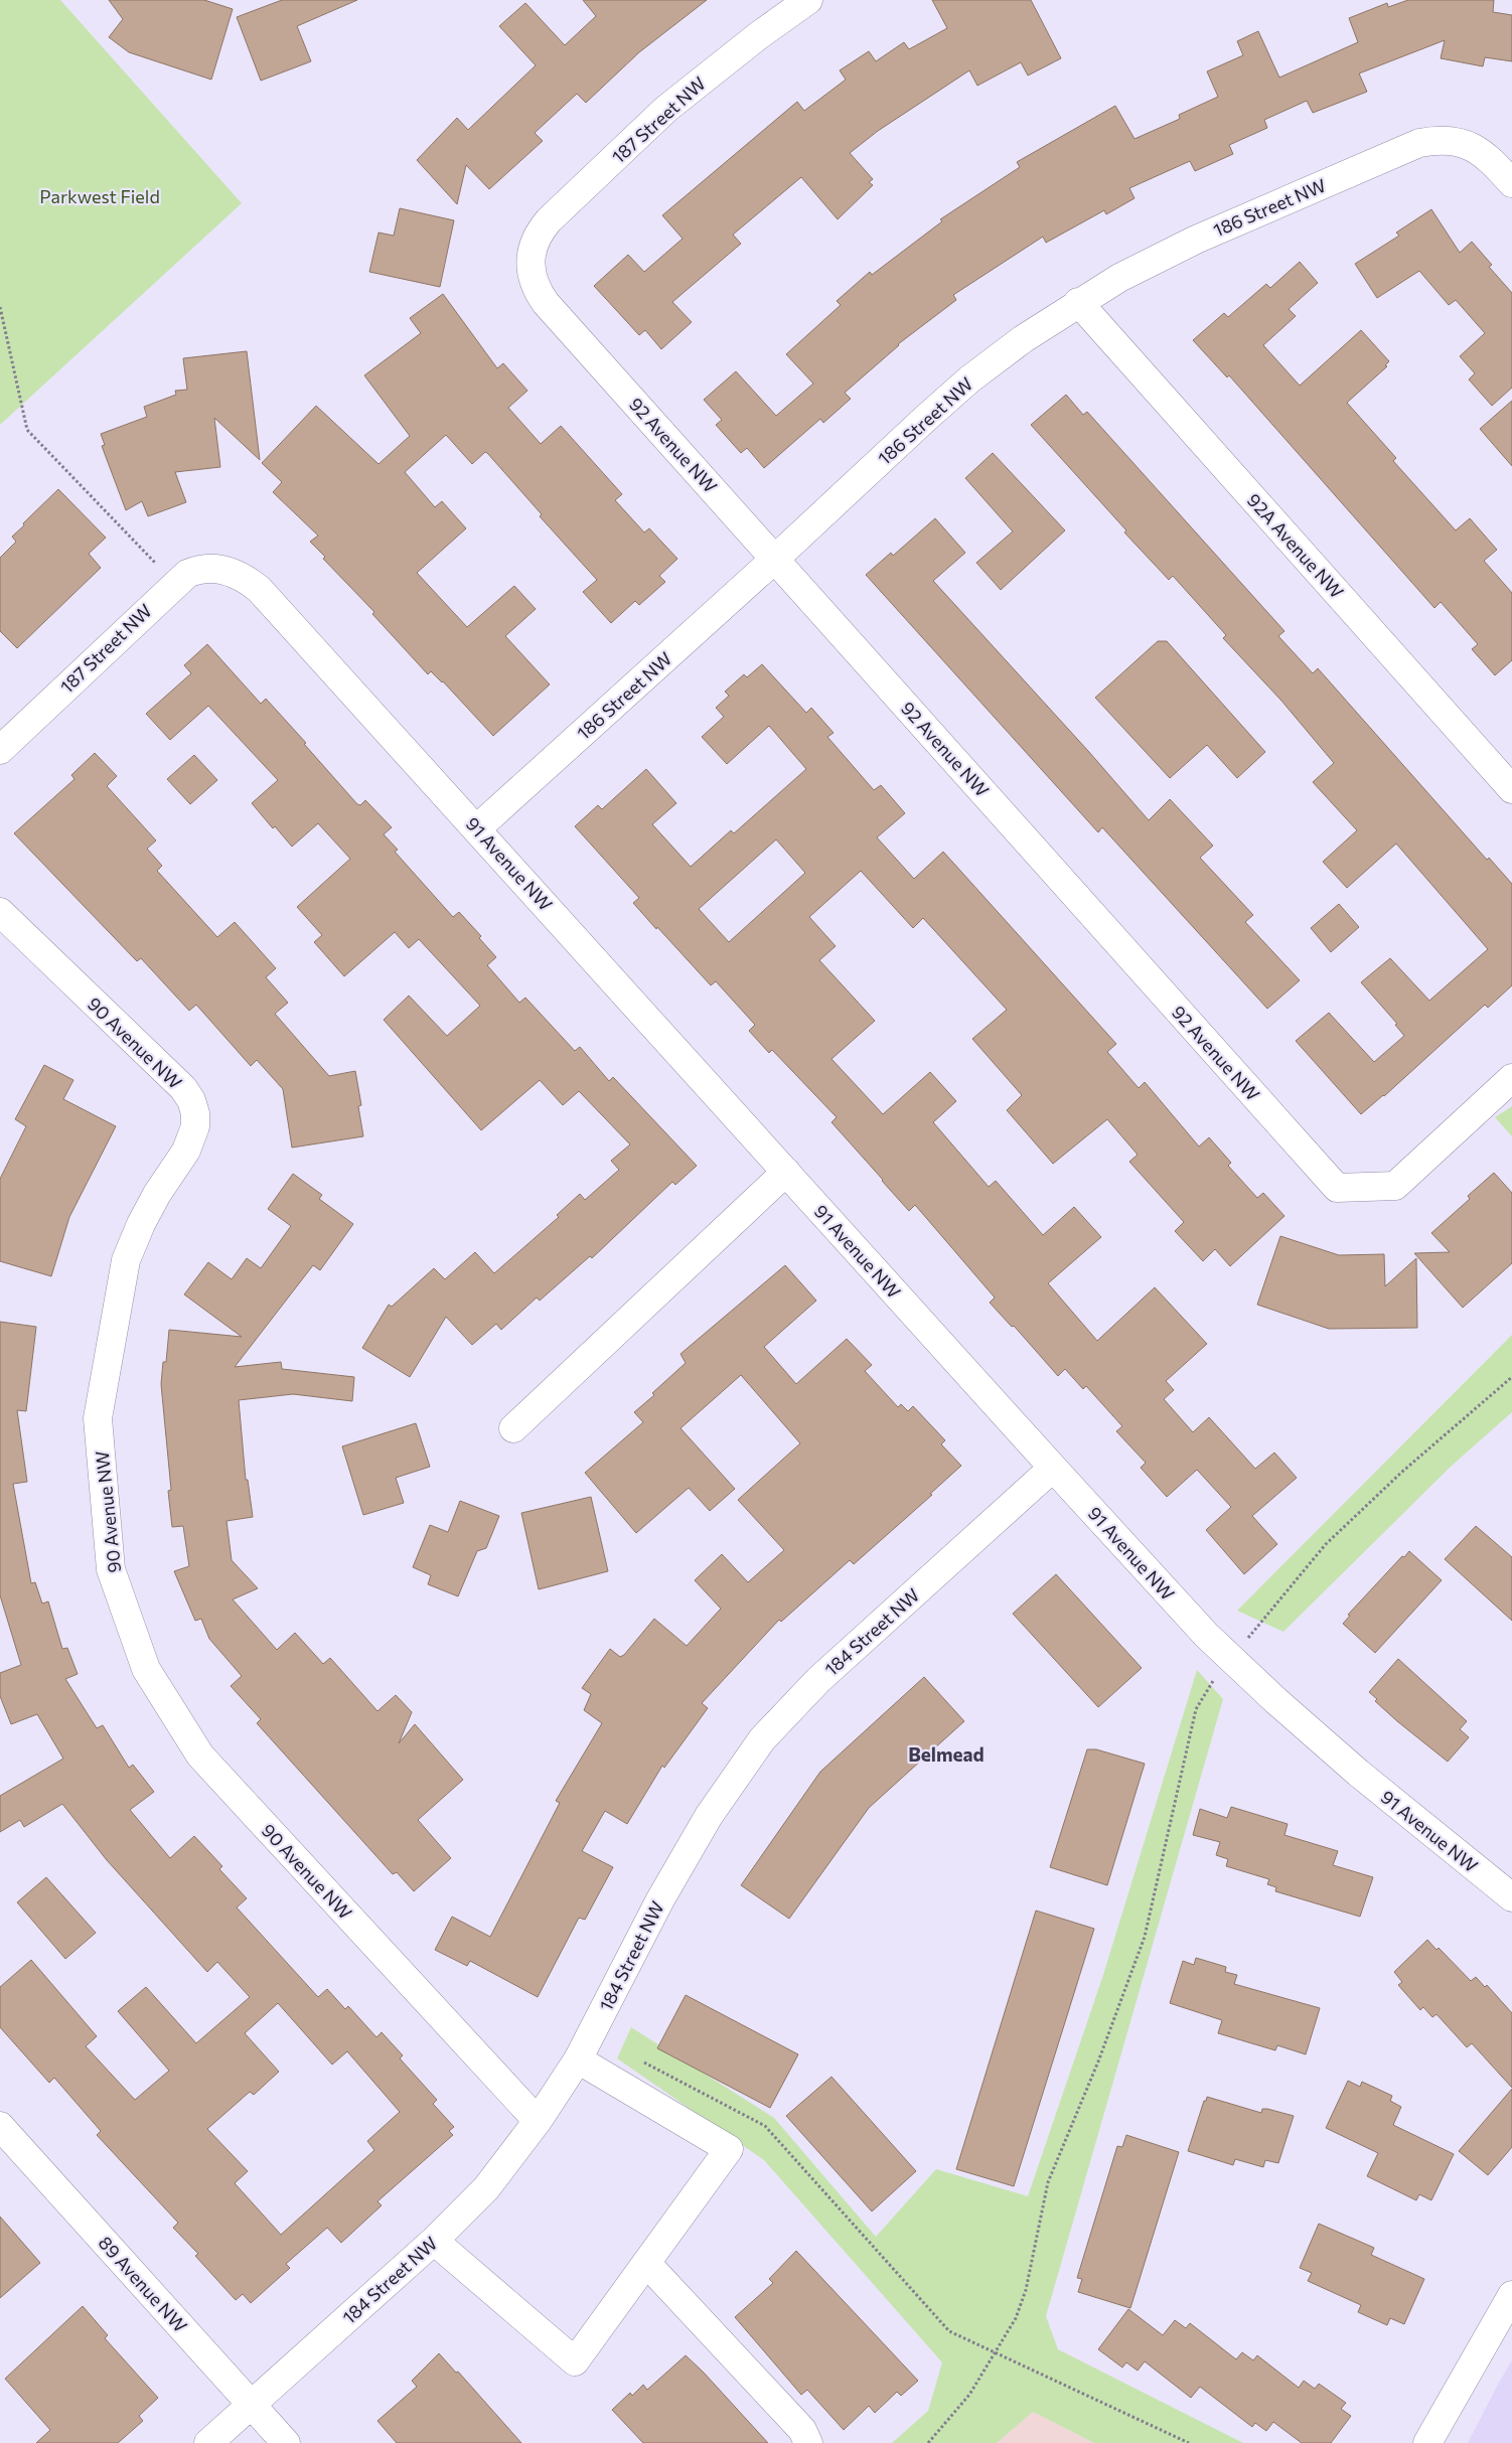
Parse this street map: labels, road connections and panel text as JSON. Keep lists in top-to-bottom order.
{
  "streets": {
    "street": [
      "187 Street NW",
      "186 Street NW",
      "92 Avenue NW",
      "92A Avenue NW",
      "91 Avenue NW",
      "90 Avenue NW",
      "184 Street NW",
      "89 Avenue NW"
    ]
  },
  "crossings": [
    ["187 Street NW", "92 Avenue NW"],
    ["187 Street NW", "91 Avenue NW"],
    ["186 Street NW", "92 Avenue NW"],
    ["186 Street NW", "92A Avenue NW"],
    ["186 Street NW", "91 Avenue NW"],
    ["91 Avenue NW", "184 Street NW"],
    ["90 Avenue NW", "184 Street NW"],
    ["184 Street NW", "89 Avenue NW"]
  ],
  "districts": ["Belmead"],
  "parks": ["Parkwest Field"]
}
